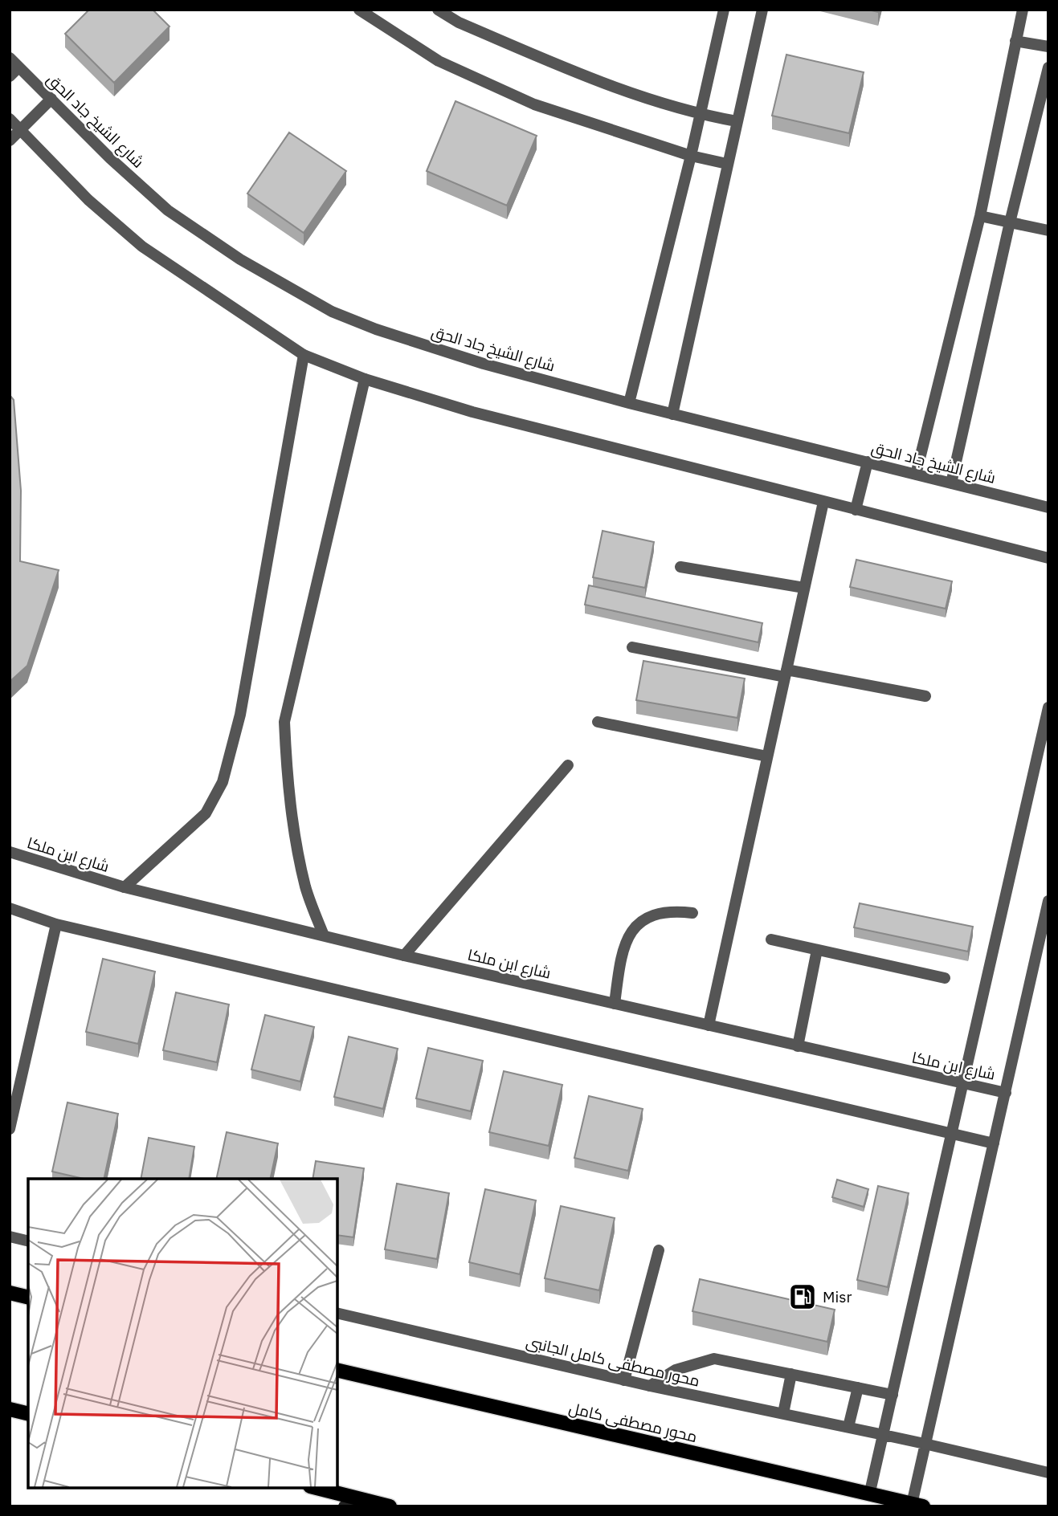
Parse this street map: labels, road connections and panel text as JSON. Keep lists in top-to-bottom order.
{
  "streets": {
    "main road": ["محور مصطفى كامل"],
    "street": ["شارع الشيخ جاد الحق", "شارع ابن ملكا", "محور مصطفى كامل الجانبى"]
  },
  "places": {
    "fuel station": ["Misr"]
  }
}
